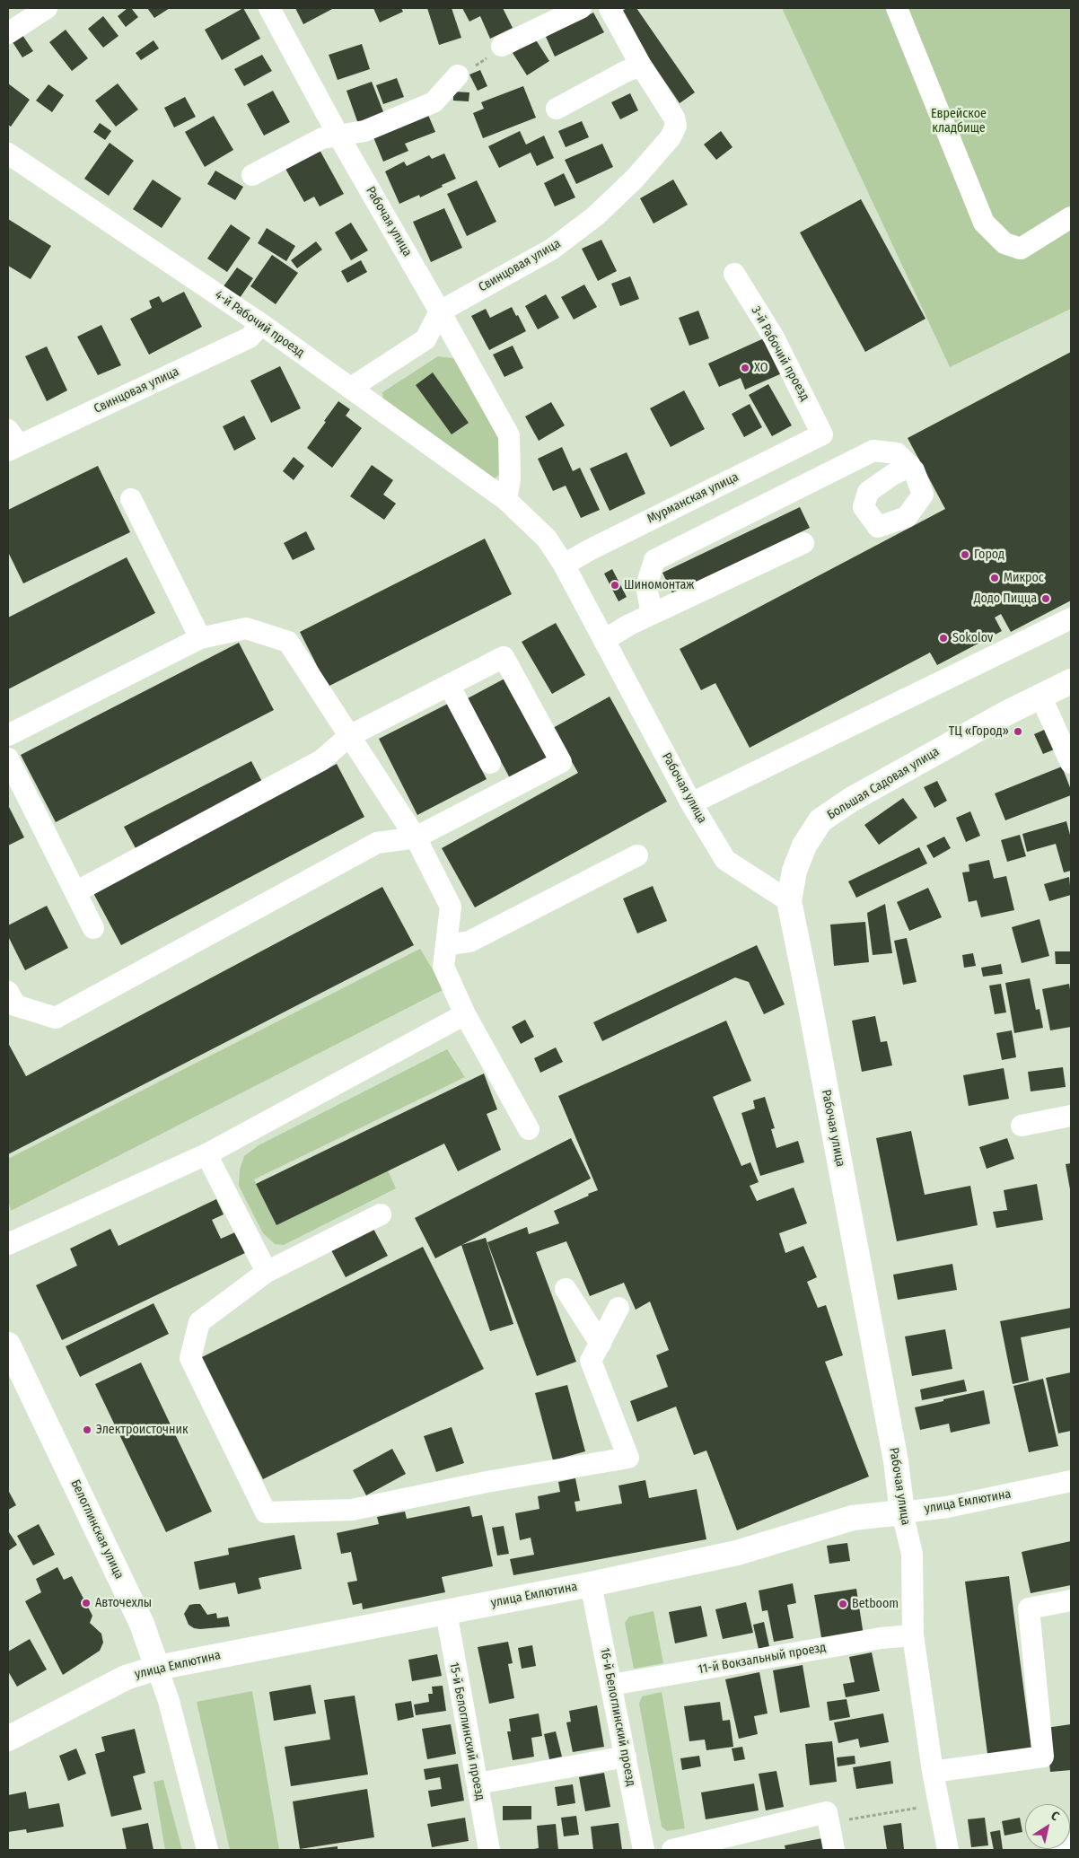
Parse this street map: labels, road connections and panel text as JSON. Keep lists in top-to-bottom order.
{
  "streets": {
    "main road": [
      "Рабочая улица",
      "Большая Садовая улица",
      "улица Емлютина",
      "Белоглинская улица"
    ],
    "street": [
      "Свинцовая улица",
      "4-й Рабочий проезд",
      "3-й Рабочий проезд",
      "Мурманская улица",
      "11-й Вокзальный проезд",
      "16-й Белоглинский проезд",
      "15-й Белоглинский проезд"
    ]
  },
  "crossings": [
    ["Рабочая улица", "Свинцовая улица"],
    ["Рабочая улица", "4-й Рабочий проезд"],
    ["Рабочая улица", "Мурманская улица"],
    ["Рабочая улица", "Большая Садовая улица"],
    ["Рабочая улица", "улица Емлютина"],
    ["Рабочая улица", "11-й Вокзальный проезд"],
    ["Свинцовая улица", "4-й Рабочий проезд"],
    ["3-й Рабочий проезд", "Мурманская улица"],
    ["улица Емлютина", "Белоглинская улица"],
    ["улица Емлютина", "16-й Белоглинский проезд"],
    ["улица Емлютина", "15-й Белоглинский проезд"],
    ["11-й Вокзальный проезд", "16-й Белоглинский проезд"]
  ],
  "parks": ["Еврейское кладбище"],
  "places": [
    "ХО",
    "Город",
    "Микрос",
    "Шиномонтаж",
    "Додо Пицца",
    "Sokolov",
    "ТЦ «Город»",
    "Электроисточник",
    "Авточехлы",
    "Betboom"
  ],
  "north": "top right"
}
